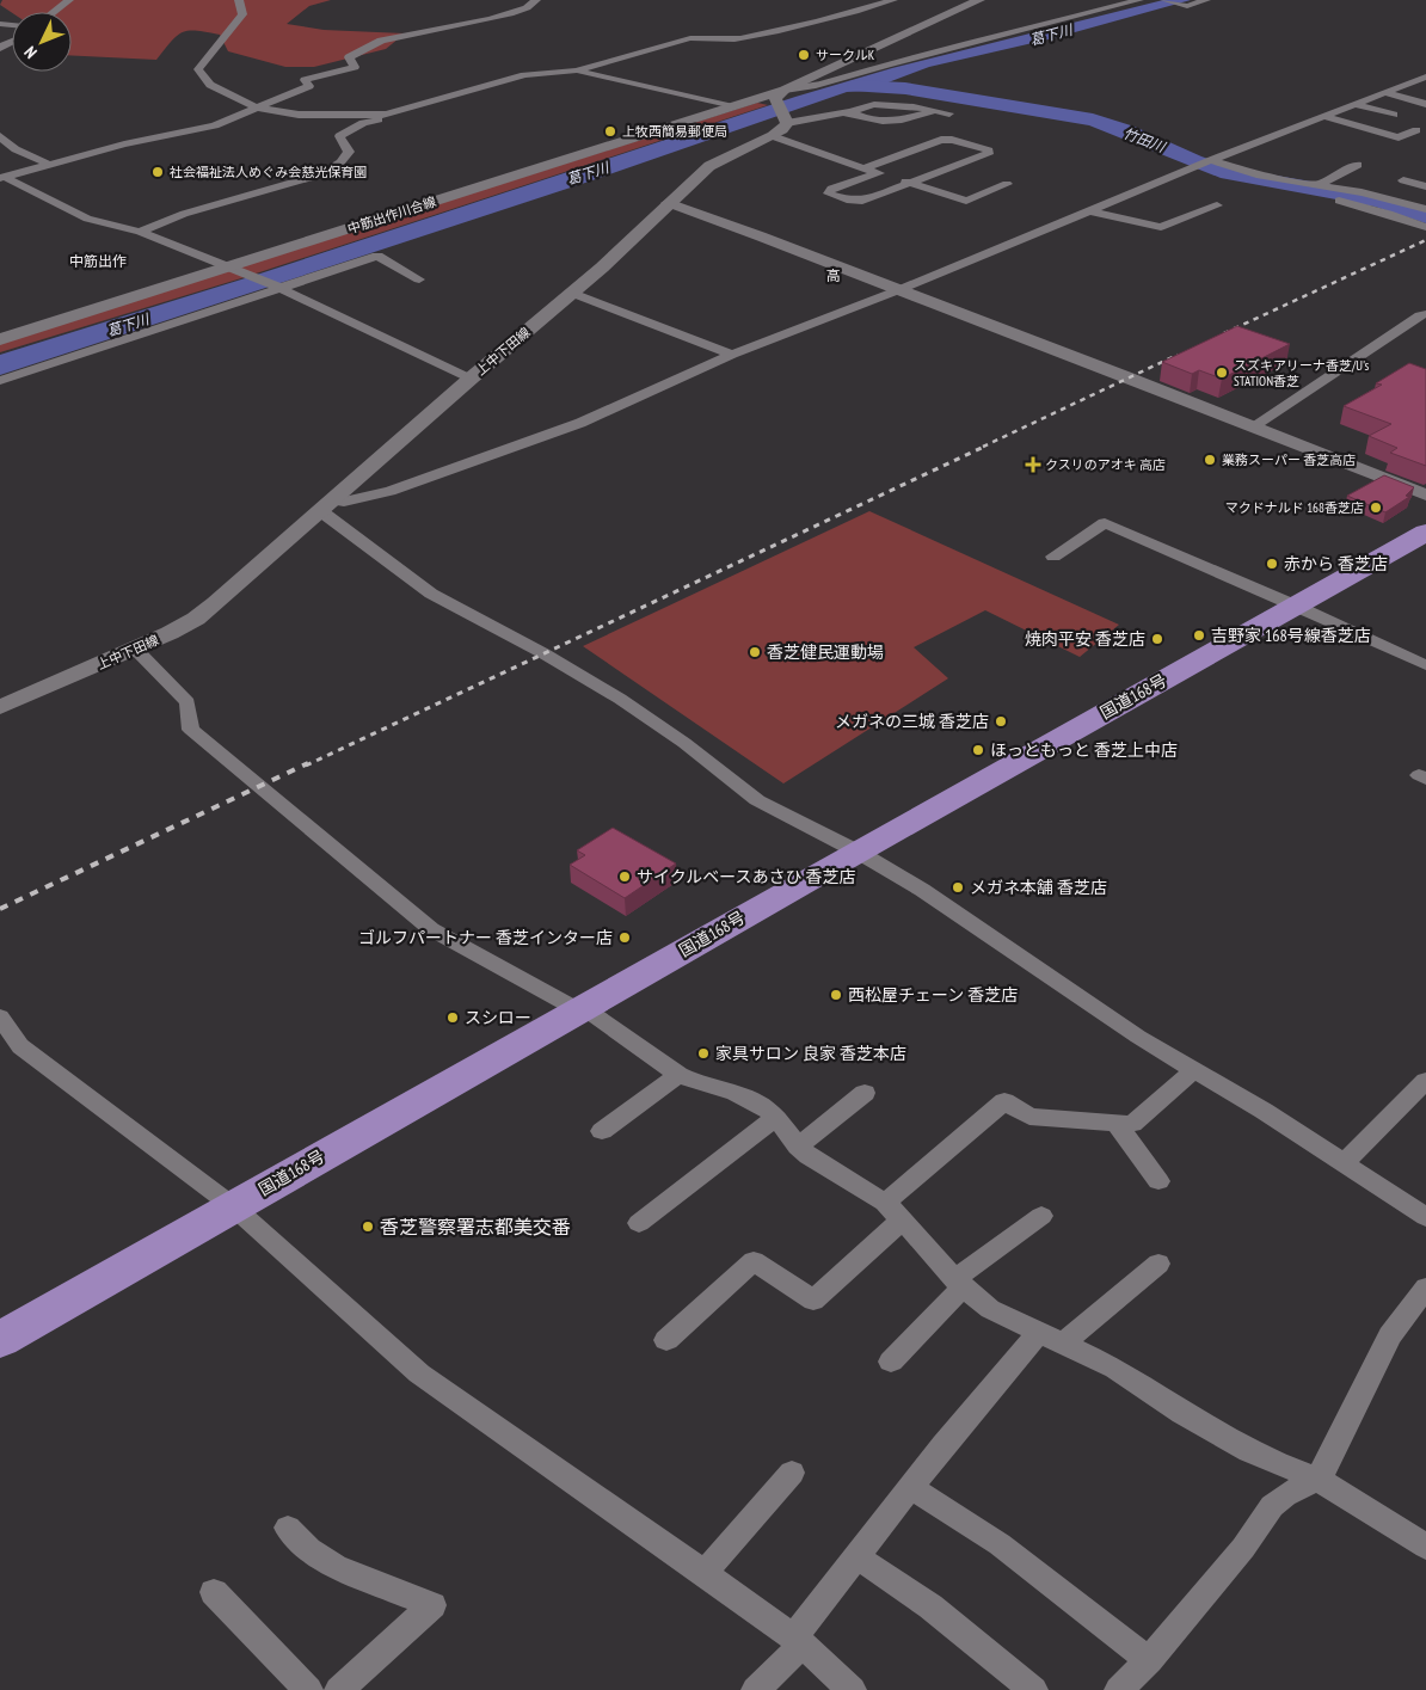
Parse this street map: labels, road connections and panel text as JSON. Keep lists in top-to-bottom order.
{
  "streets": {
    "highway": ["国道168号"],
    "main road": ["中筋出作川合線", "上中下田線"]
  },
  "districts": ["中筋出作", "高"],
  "water": ["葛下川", "竹田川"],
  "places": {
    "other": [
      "サークルK",
      "上牧西簡易郵便局",
      "社会福祉法人めぐみ会慈光保育園",
      "スズキアリーナ香芝/U's STATION香芝",
      "業務スーパー 香芝高店",
      "マクドナルド 168香芝店",
      "赤から 香芝店",
      "吉野家 168号線香芝店",
      "焼肉平安 香芝店",
      "香芝健民運動場",
      "メガネの三城 香芝店",
      "ほっともっと 香芝上中店",
      "サイクルベースあさひ 香芝店",
      "メガネ本舗 香芝店",
      "ゴルフパートナー 香芝インター店",
      "西松屋チェーン 香芝店",
      "スシロー",
      "家具サロン 良家 香芝本店",
      "香芝警察署志都美交番"
    ],
    "health": ["クスリのアオキ 高店"]
  },
  "north": "bottom left"
}
